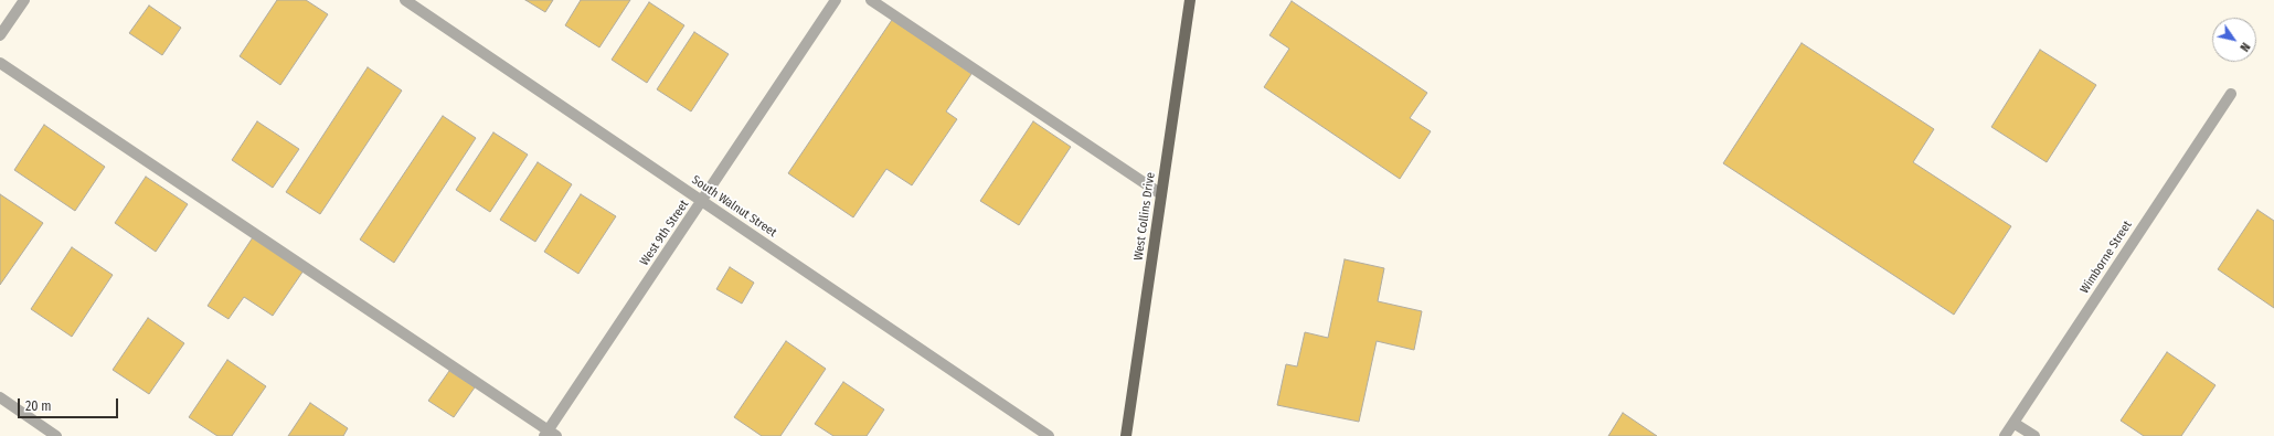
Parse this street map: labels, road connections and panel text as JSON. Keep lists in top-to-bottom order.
{
  "streets": {
    "main road": ["West Collins Drive"],
    "street": ["South Walnut Street", "West 9th Street", "Wimborne Street"]
  },
  "crossings": [
    ["South Walnut Street", "West 9th Street"]
  ],
  "scale_bar": "20 m",
  "north": "bottom right"
}
